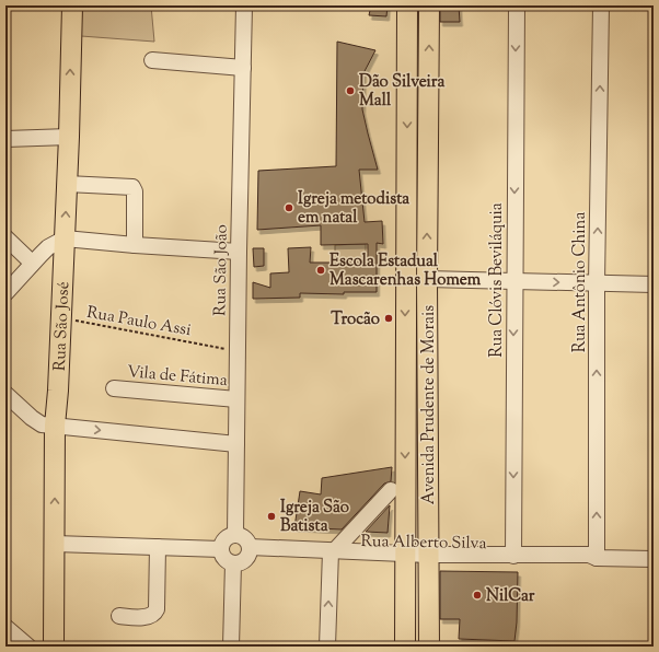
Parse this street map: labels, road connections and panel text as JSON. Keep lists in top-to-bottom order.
{
  "streets": {
    "main road": ["Rua São José", "Avenida Prudente de Morais"],
    "street": [
      "Rua São João",
      "Rua Clóvis Beviláquia",
      "Rua Antônio China",
      "Vila de Fátima",
      "Rua Alberto Silva"
    ],
    "path": ["Rua Paulo Assi"]
  },
  "crossings": [
    ["Rua São João", "Rua Paulo Assi"],
    ["Rua São João", "Vila de Fátima"],
    ["Rua São João", "Rua Alberto Silva"],
    ["Rua Clóvis Beviláquia", "Rua Alberto Silva"],
    ["Rua Antônio China", "Rua Alberto Silva"],
    ["Rua Paulo Assi", "Rua São José"],
    ["Avenida Prudente de Morais", "Rua Alberto Silva"]
  ],
  "one_way": ["Rua Clóvis Beviláquia", "Rua Antônio China", "Rua São José"],
  "places": [
    "Dão Silveira Mall",
    "Igreja metodista em natal",
    "Escola Estadual Mascarenhas Homem",
    "Trocão",
    "Igreja São Batista",
    "NilCar"
  ]
}
